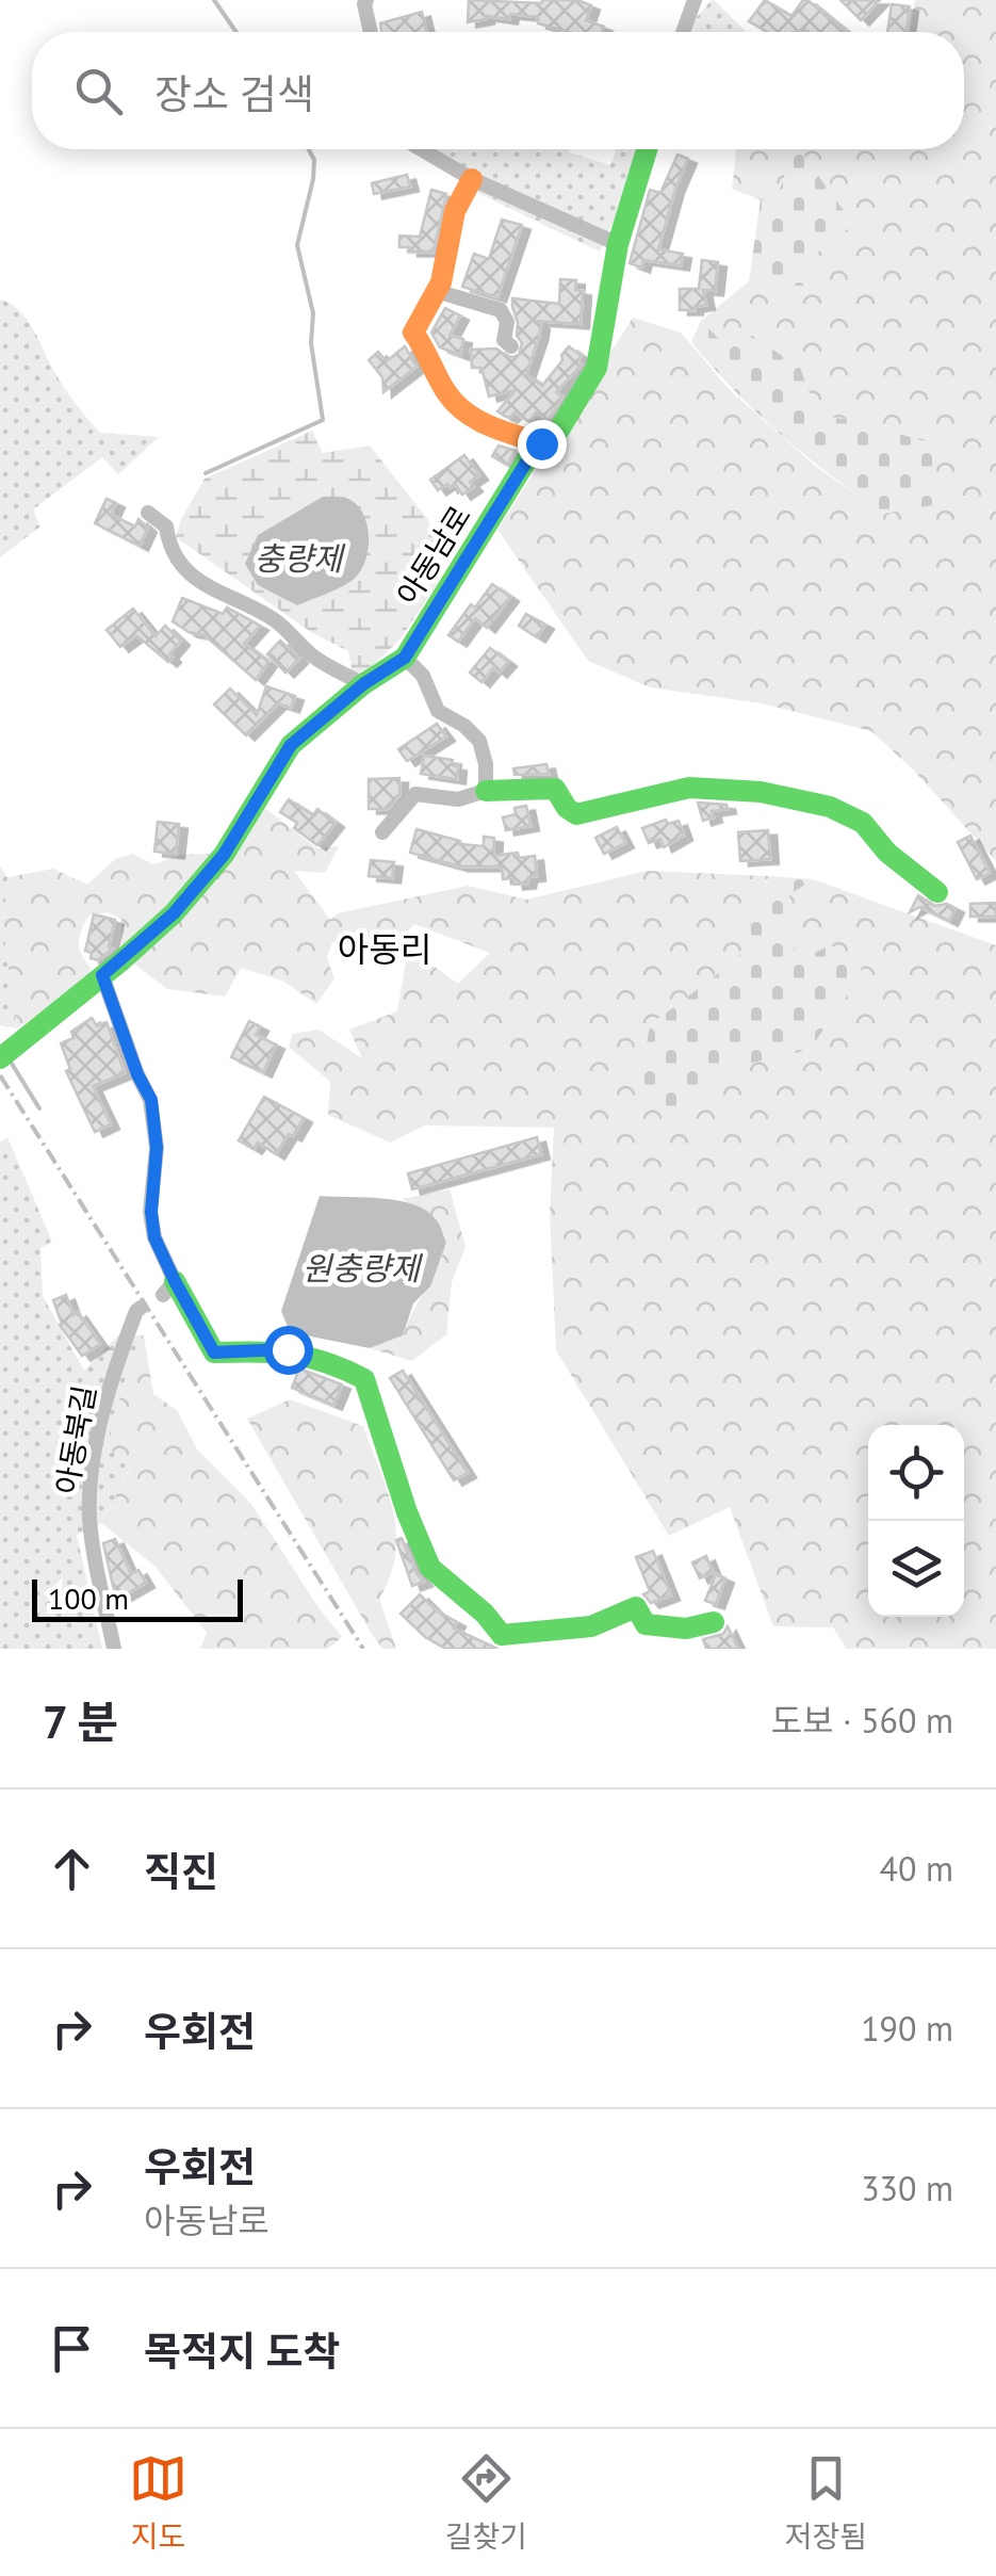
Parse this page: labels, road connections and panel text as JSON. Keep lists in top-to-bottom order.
{
  "streets": {
    "street": ["아동남로", "아동북길"]
  },
  "districts": ["아동리"],
  "water": ["충량제", "원충량제"],
  "scale_bar": "100 m",
  "page": {
    "search": "장소 검색",
    "scale": "100 m",
    "heading": ["7 분", "도보 · 560 m"],
    "list": [
      ["직진", "40 m"],
      ["우회전", "190 m"],
      ["우회전", "아동남로", "330 m"],
      "목적지 도착"
    ],
    "nav": ["지도", "길찾기", "저장됨"]
  }
}
